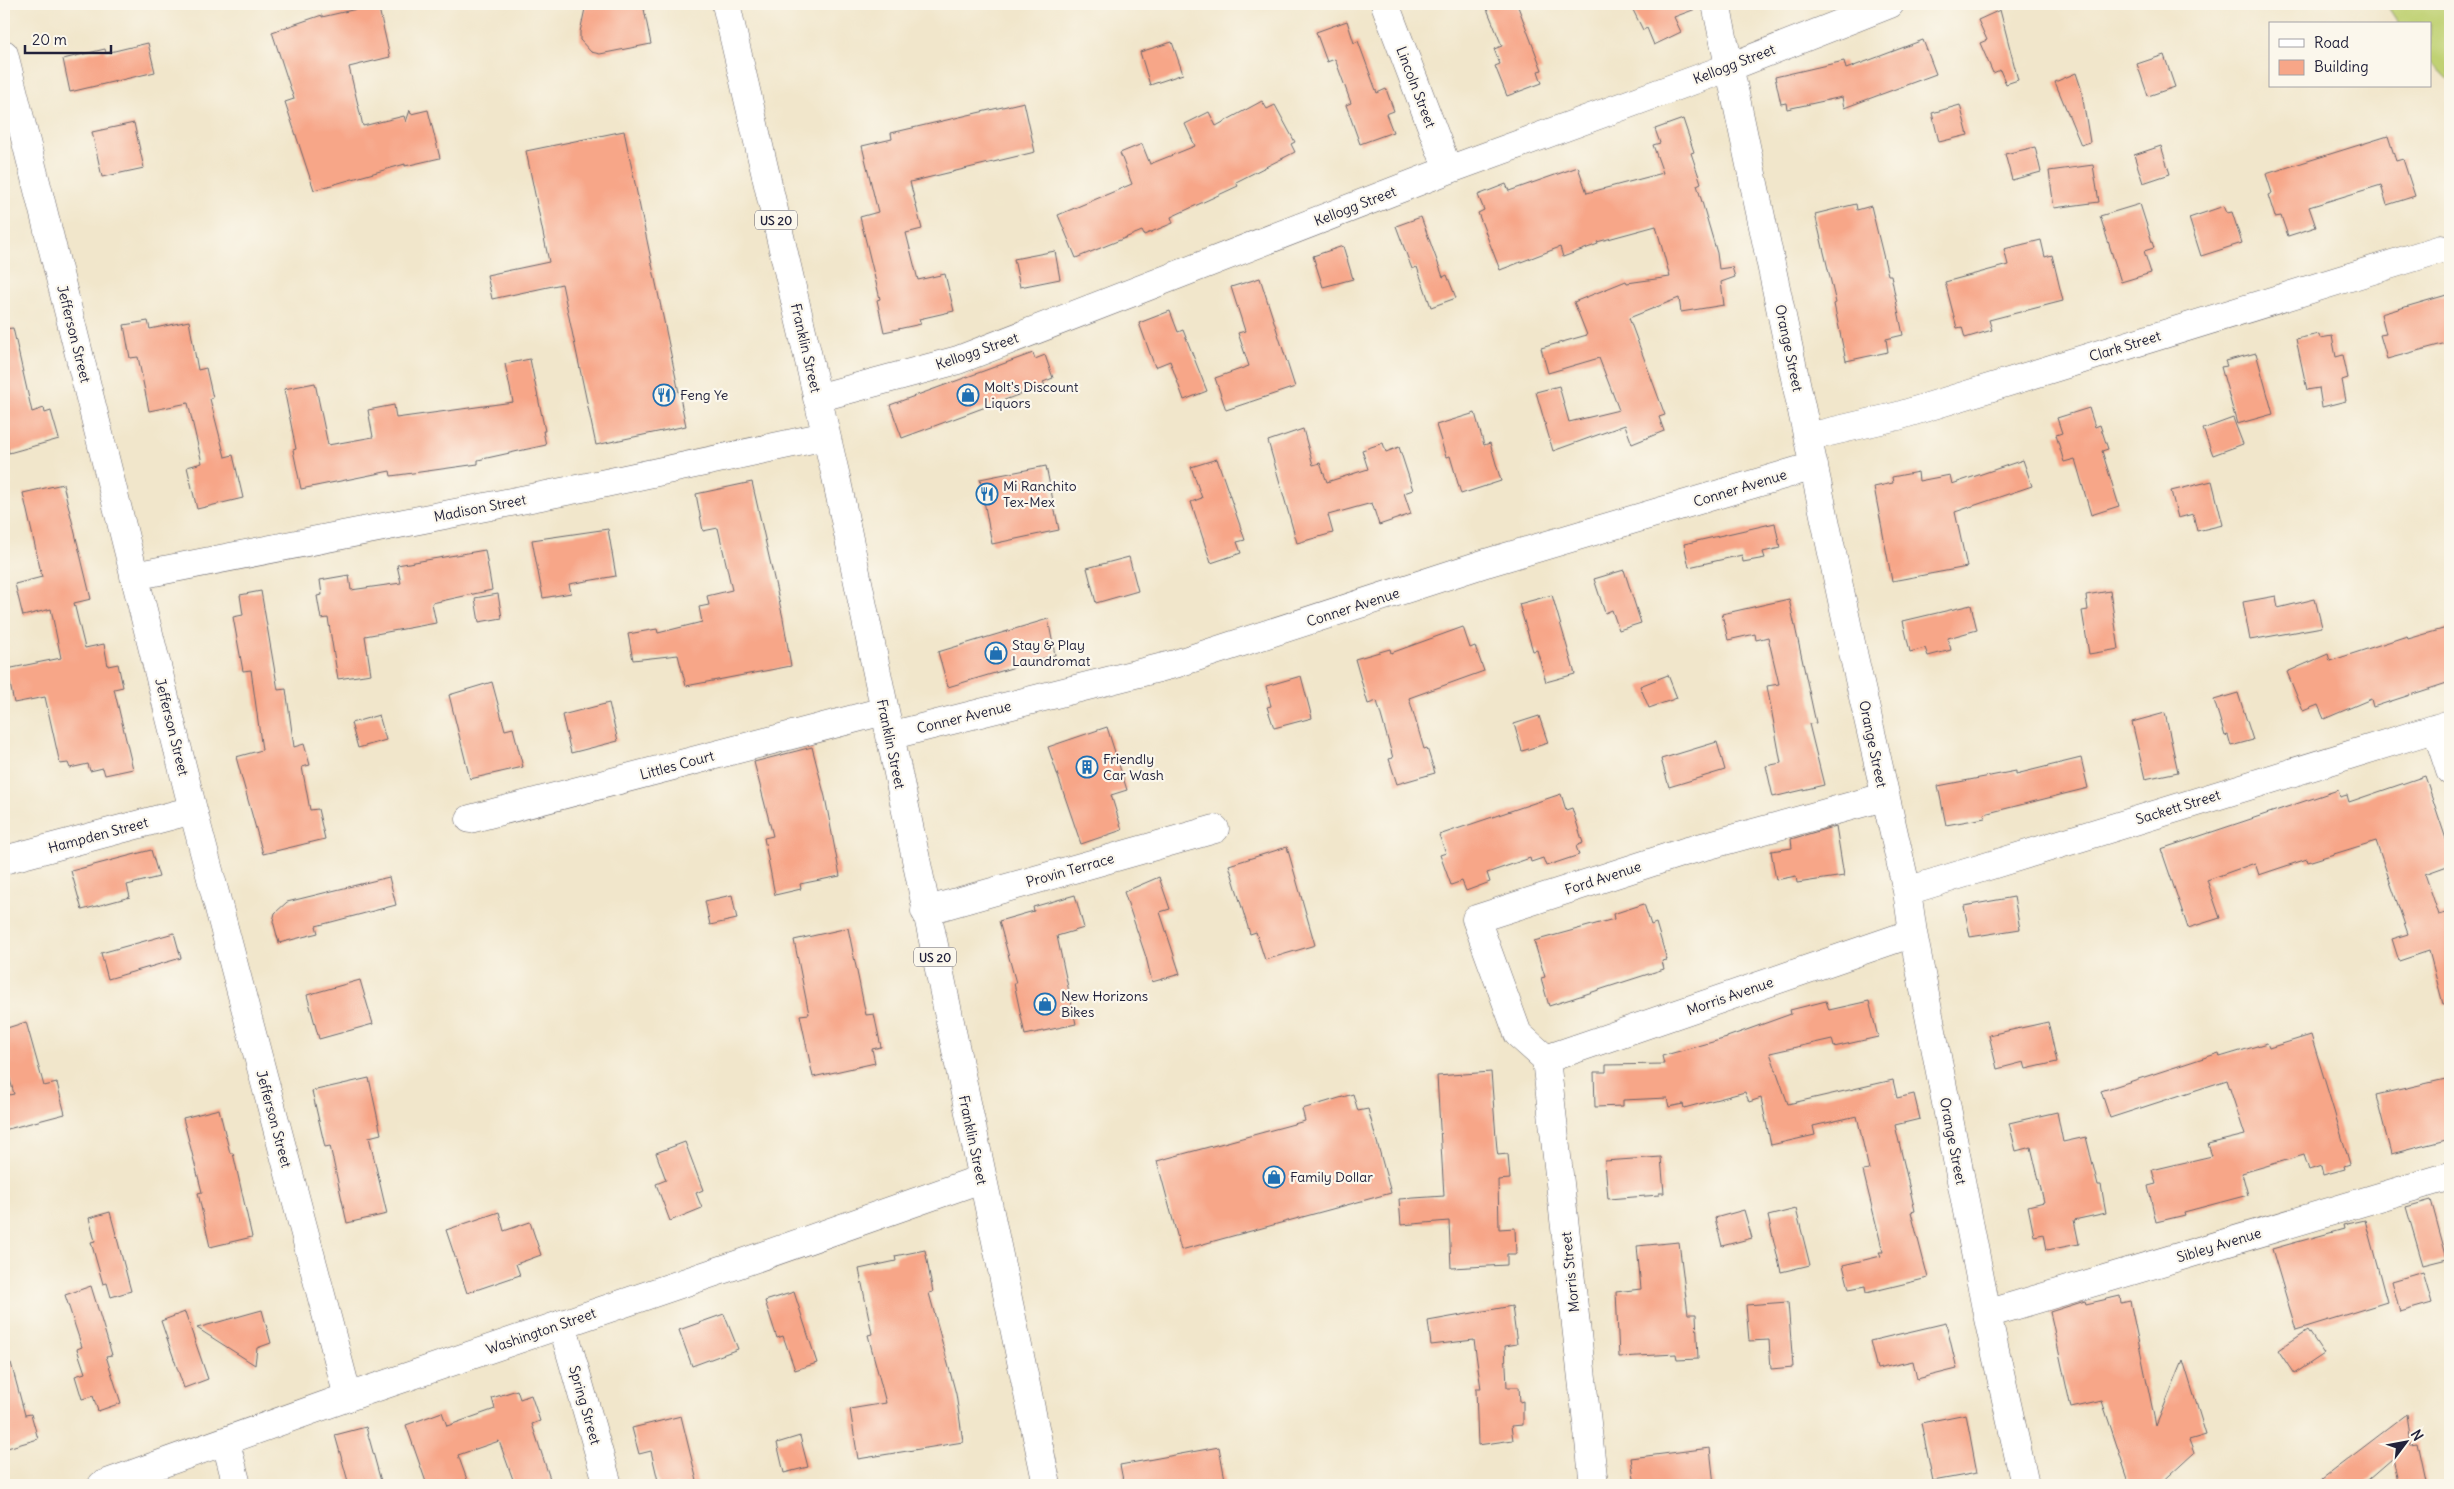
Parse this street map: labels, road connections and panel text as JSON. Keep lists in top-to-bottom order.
{
  "streets": {
    "street": [
      "Kellogg Street",
      "Lincoln Street",
      "US 20",
      "Jefferson Street",
      "Clark Street",
      "Franklin Street",
      "Orange Street",
      "Conner Avenue",
      "Madison Street",
      "Littles Court",
      "Sackett Street",
      "Hampden Street",
      "Provin Terrace",
      "Ford Avenue",
      "Morris Avenue",
      "Sibley Avenue",
      "Morris Street",
      "Washington Street",
      "Spring Street"
    ]
  },
  "crossings": [
    ["Kellogg Street", "Lincoln Street"],
    ["Kellogg Street", "Franklin Street"],
    ["Kellogg Street", "Orange Street"],
    ["Jefferson Street", "Madison Street"],
    ["Jefferson Street", "Hampden Street"],
    ["Jefferson Street", "Washington Street"],
    ["Clark Street", "Orange Street"],
    ["Franklin Street", "Conner Avenue"],
    ["Franklin Street", "Madison Street"],
    ["Franklin Street", "Littles Court"],
    ["Franklin Street", "Provin Terrace"],
    ["Franklin Street", "Washington Street"],
    ["Orange Street", "Conner Avenue"],
    ["Orange Street", "Sackett Street"],
    ["Orange Street", "Ford Avenue"],
    ["Orange Street", "Morris Avenue"],
    ["Orange Street", "Sibley Avenue"],
    ["Conner Avenue", "Littles Court"],
    ["Ford Avenue", "Morris Avenue"],
    ["Ford Avenue", "Morris Street"],
    ["Morris Avenue", "Morris Street"],
    ["Washington Street", "Spring Street"]
  ],
  "places": {
    "restaurant": ["Feng Ye", "Mi Ranchito Tex-Mex"],
    "shop": [
      "Molt's Discount Liquors",
      "Stay & Play Laundromat",
      "New Horizons Bikes",
      "Family Dollar"
    ],
    "building": ["Friendly Car Wash"]
  },
  "legend": ["Road", "Building"],
  "scale_bar": "20 m",
  "north": "top right"
}
